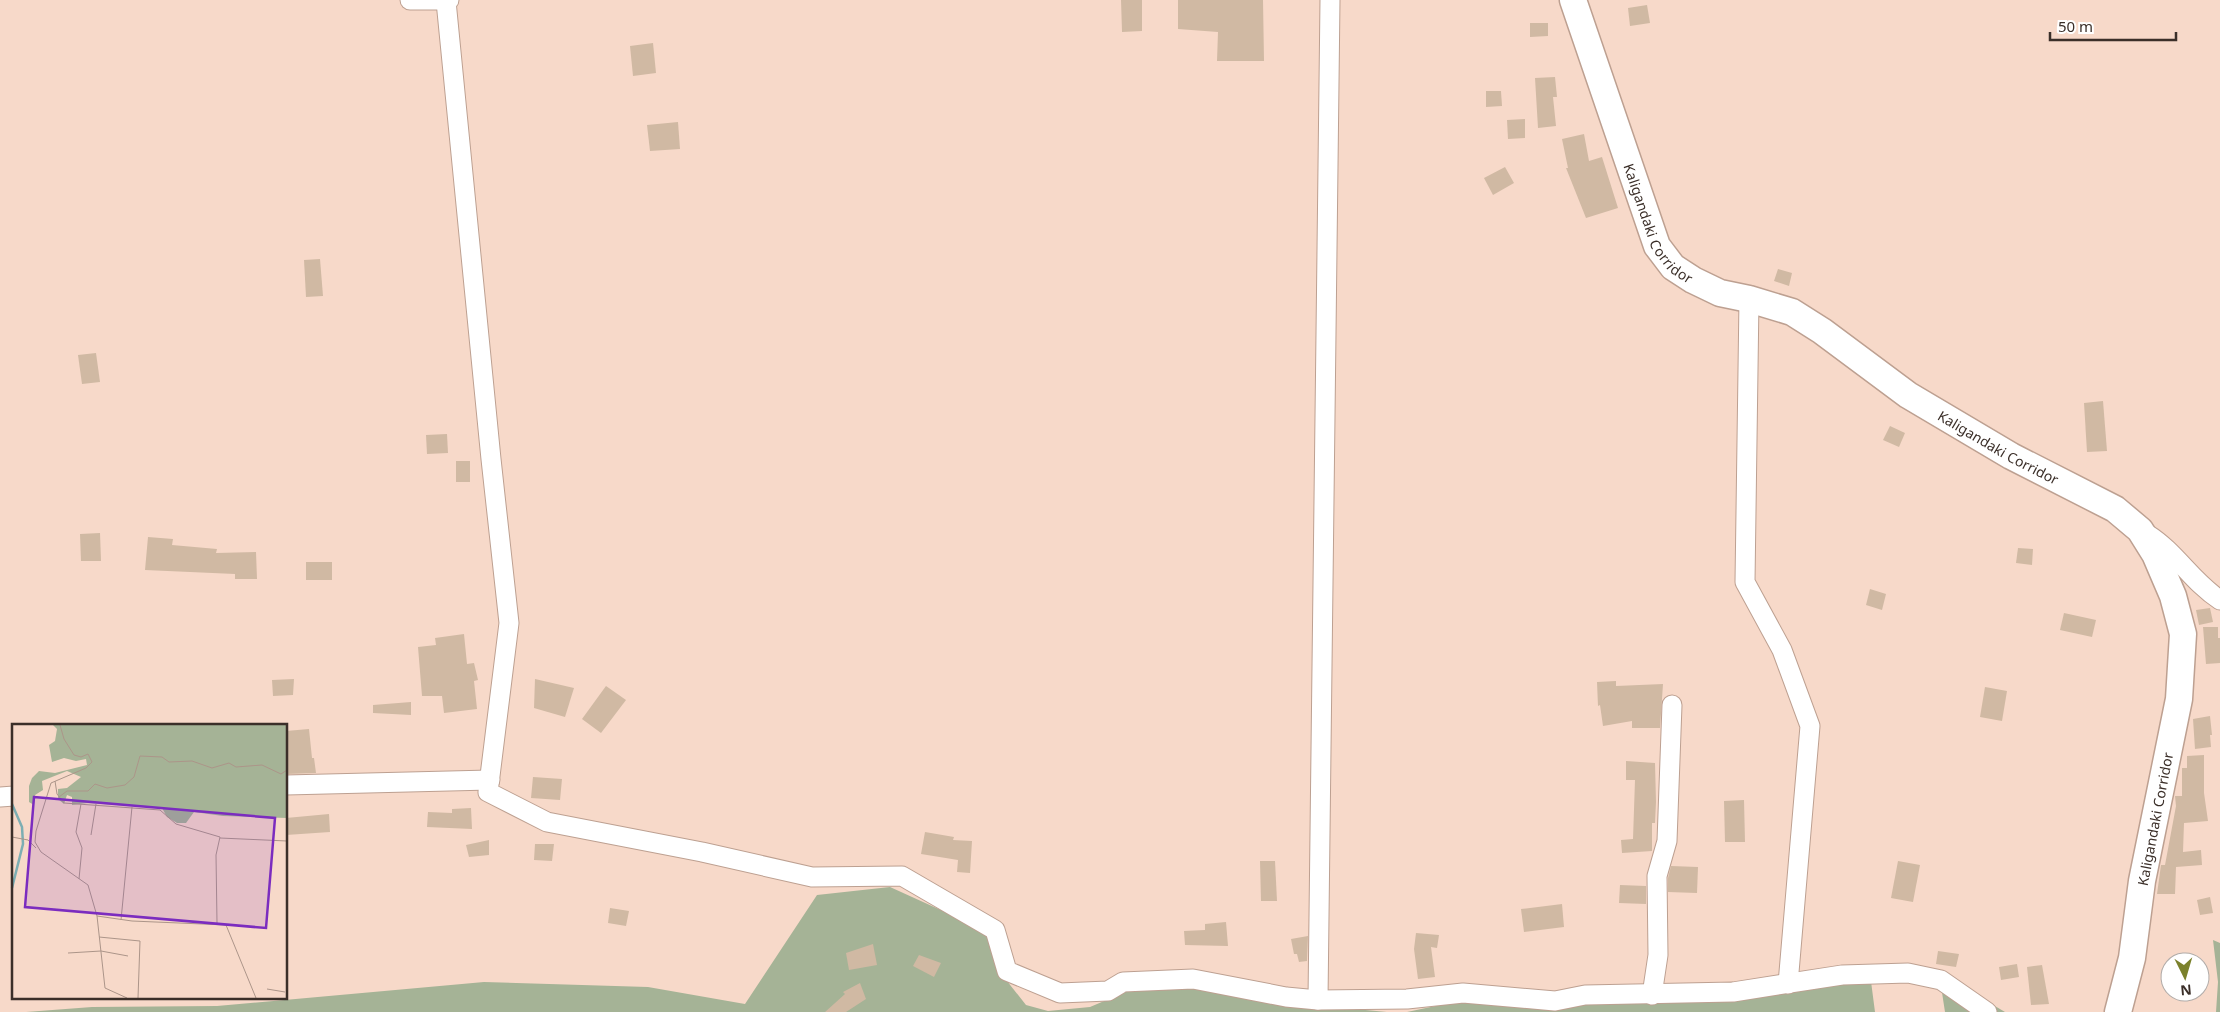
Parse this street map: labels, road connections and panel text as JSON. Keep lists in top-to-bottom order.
{
  "streets": {
    "main road": ["Kaligandaki Corridor"]
  },
  "scale_bar": "50 m",
  "north": "bottom"
}
